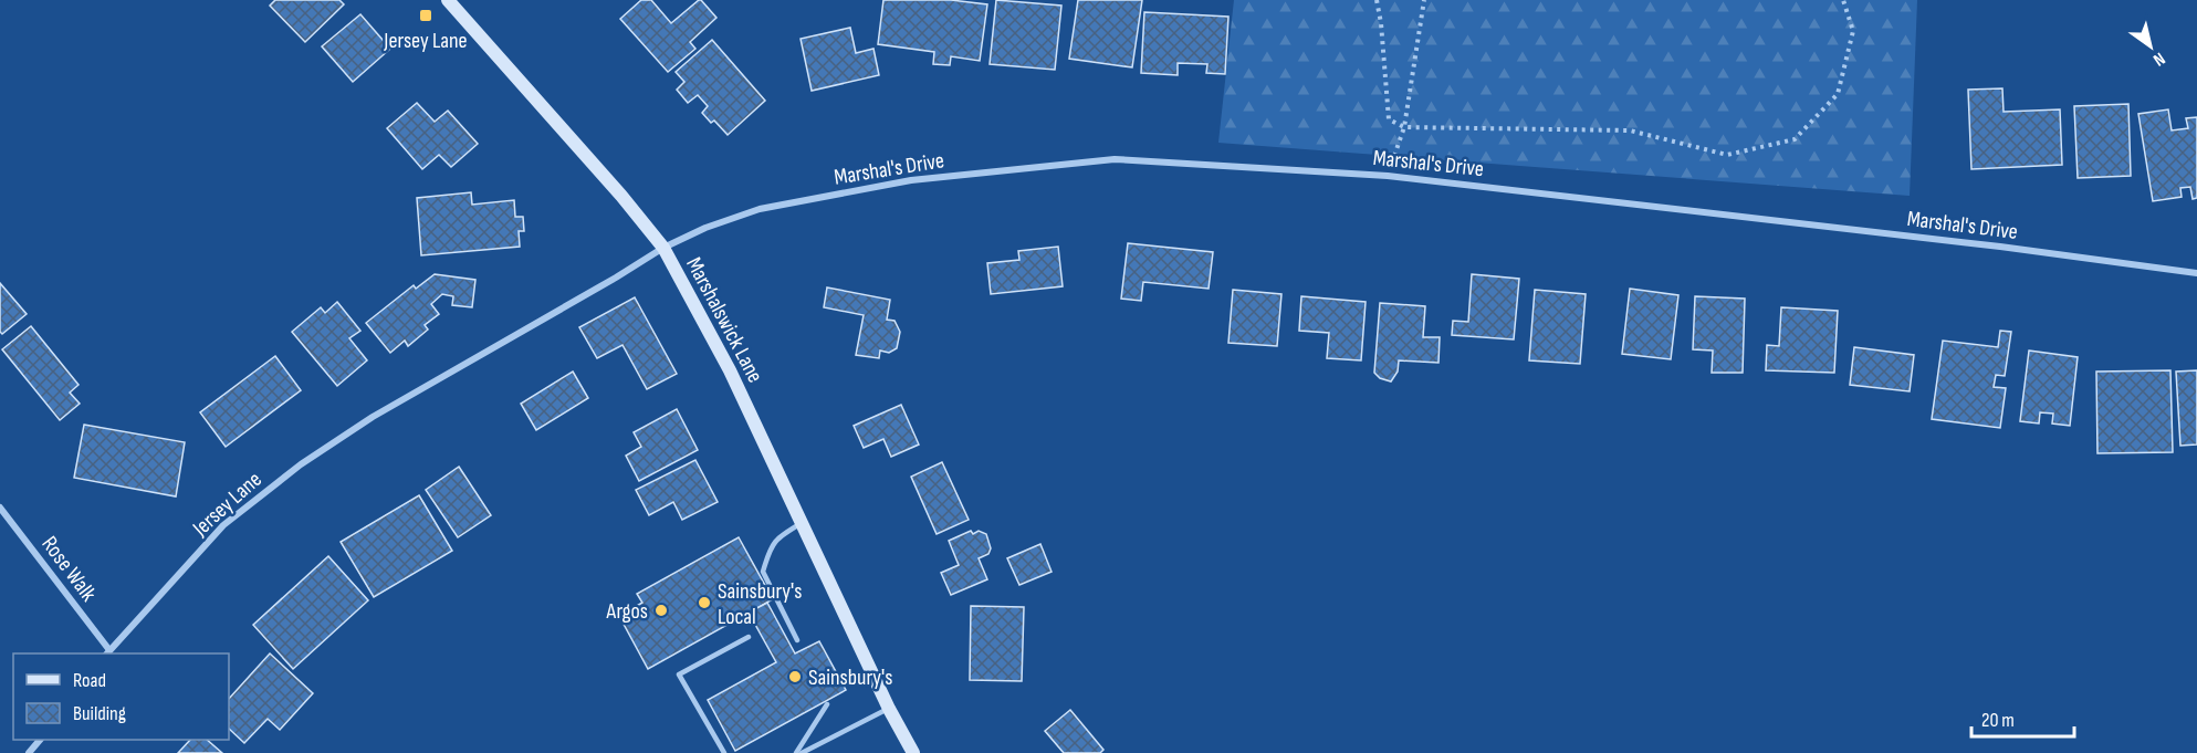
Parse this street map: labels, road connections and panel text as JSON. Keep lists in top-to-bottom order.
{
  "streets": {
    "street": [
      "Marshal's Drive",
      "Marshalswick Lane",
      "Jersey Lane",
      "Rose Walk"
    ]
  },
  "crossings": [
    ["Marshal's Drive", "Marshalswick Lane"],
    ["Marshal's Drive", "Jersey Lane"],
    ["Marshalswick Lane", "Jersey Lane"],
    ["Jersey Lane", "Rose Walk"]
  ],
  "places": {
    "transit": ["Jersey Lane"],
    "other": ["Sainsbury's Local", "Argos", "Sainsbury's"]
  },
  "legend": ["Road", "Building"],
  "scale_bar": "20 m",
  "north": "bottom right"
}
